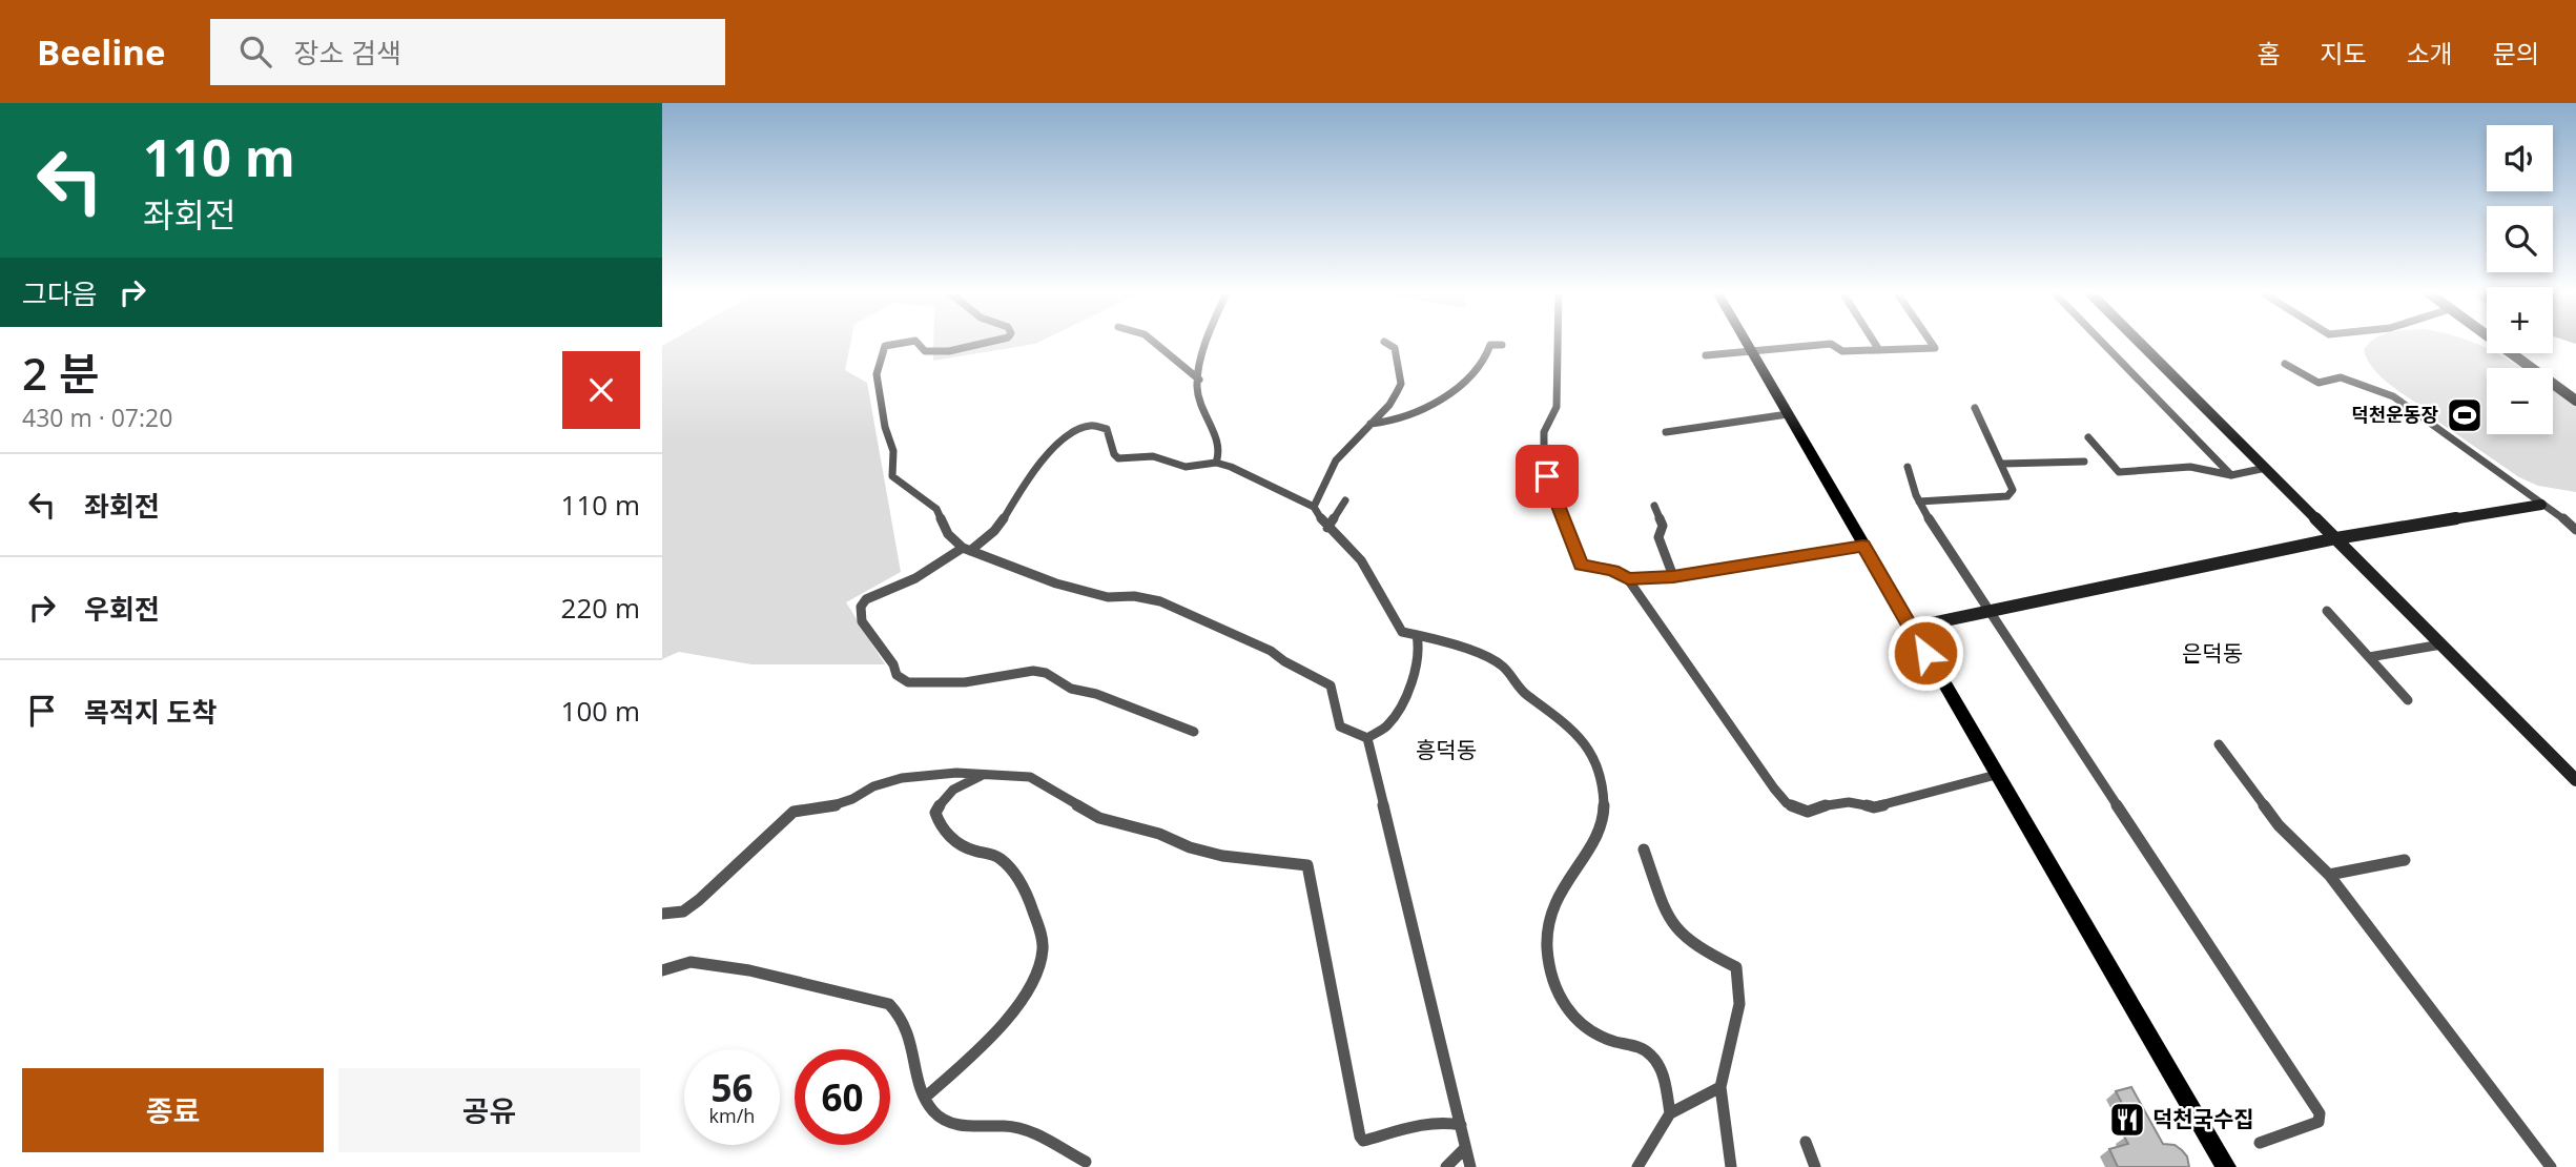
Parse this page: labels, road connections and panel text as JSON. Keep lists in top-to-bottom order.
{
  "districts": ["은덕동", "흥덕동"],
  "places": {
    "sports": ["덕천운동장"],
    "restaurant": ["덕천국수집"]
  },
  "page": {
    "header": "Beeline",
    "search": "장소 검색",
    "nav": [
      "홈",
      "지도",
      "소개",
      "문의"
    ],
    "turn": ["110 m", "좌회전"],
    "map_buttons": ["+", "−"],
    "then": "그다음",
    "heading": ["2 분", "430 m · 07:20"],
    "list": [
      {
        "name": "좌회전",
        "value": "110 m"
      },
      {
        "name": "우회전",
        "value": "220 m"
      },
      {
        "name": "목적지 도착",
        "value": "100 m"
      }
    ],
    "speed": "56 km/h",
    "limit": "60",
    "buttons": ["종료", "공유"]
  }
}
